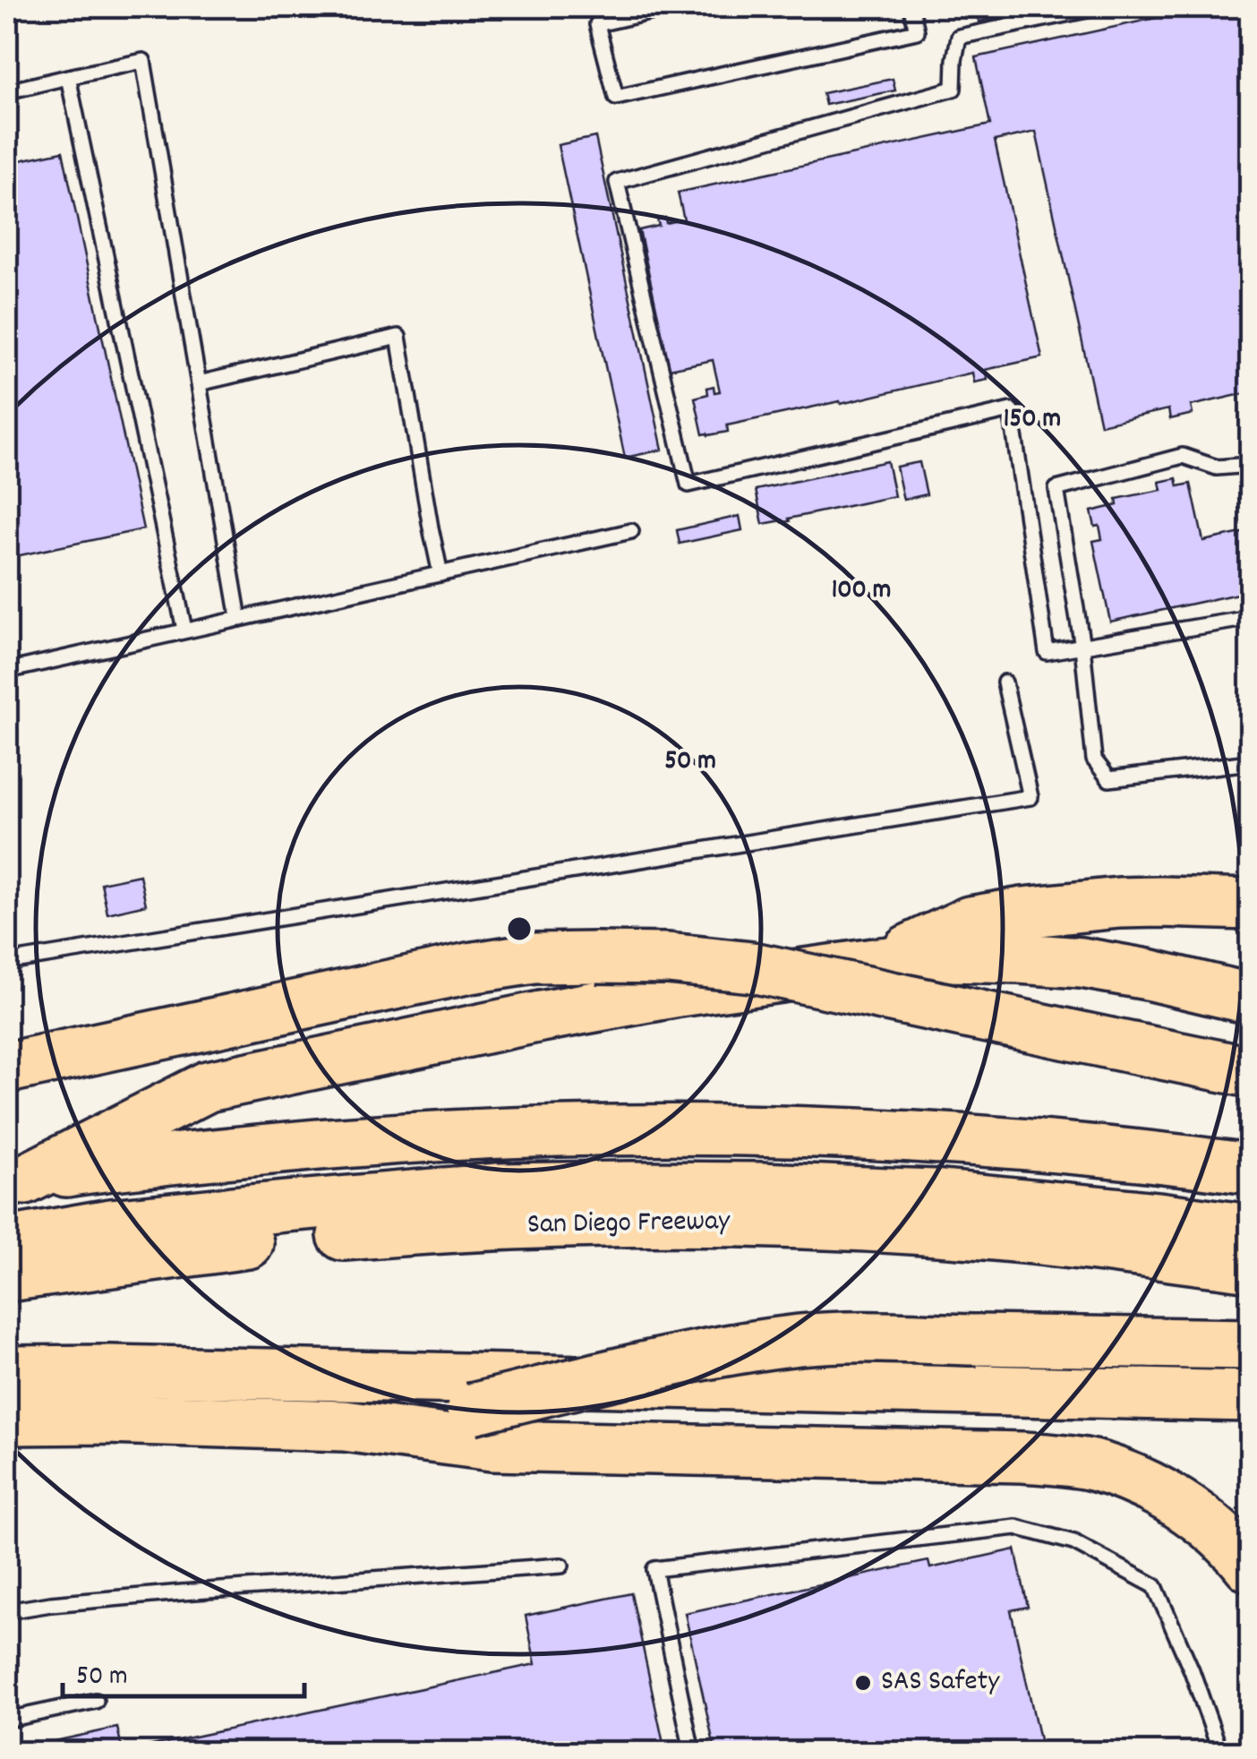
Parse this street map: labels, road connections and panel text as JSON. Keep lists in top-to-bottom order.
{
  "streets": {
    "highway": ["San Diego Freeway"]
  },
  "places": ["SAS Safety"],
  "scale_bar": "50 m",
  "rings": ["150 m", "100 m", "50 m"]
}
